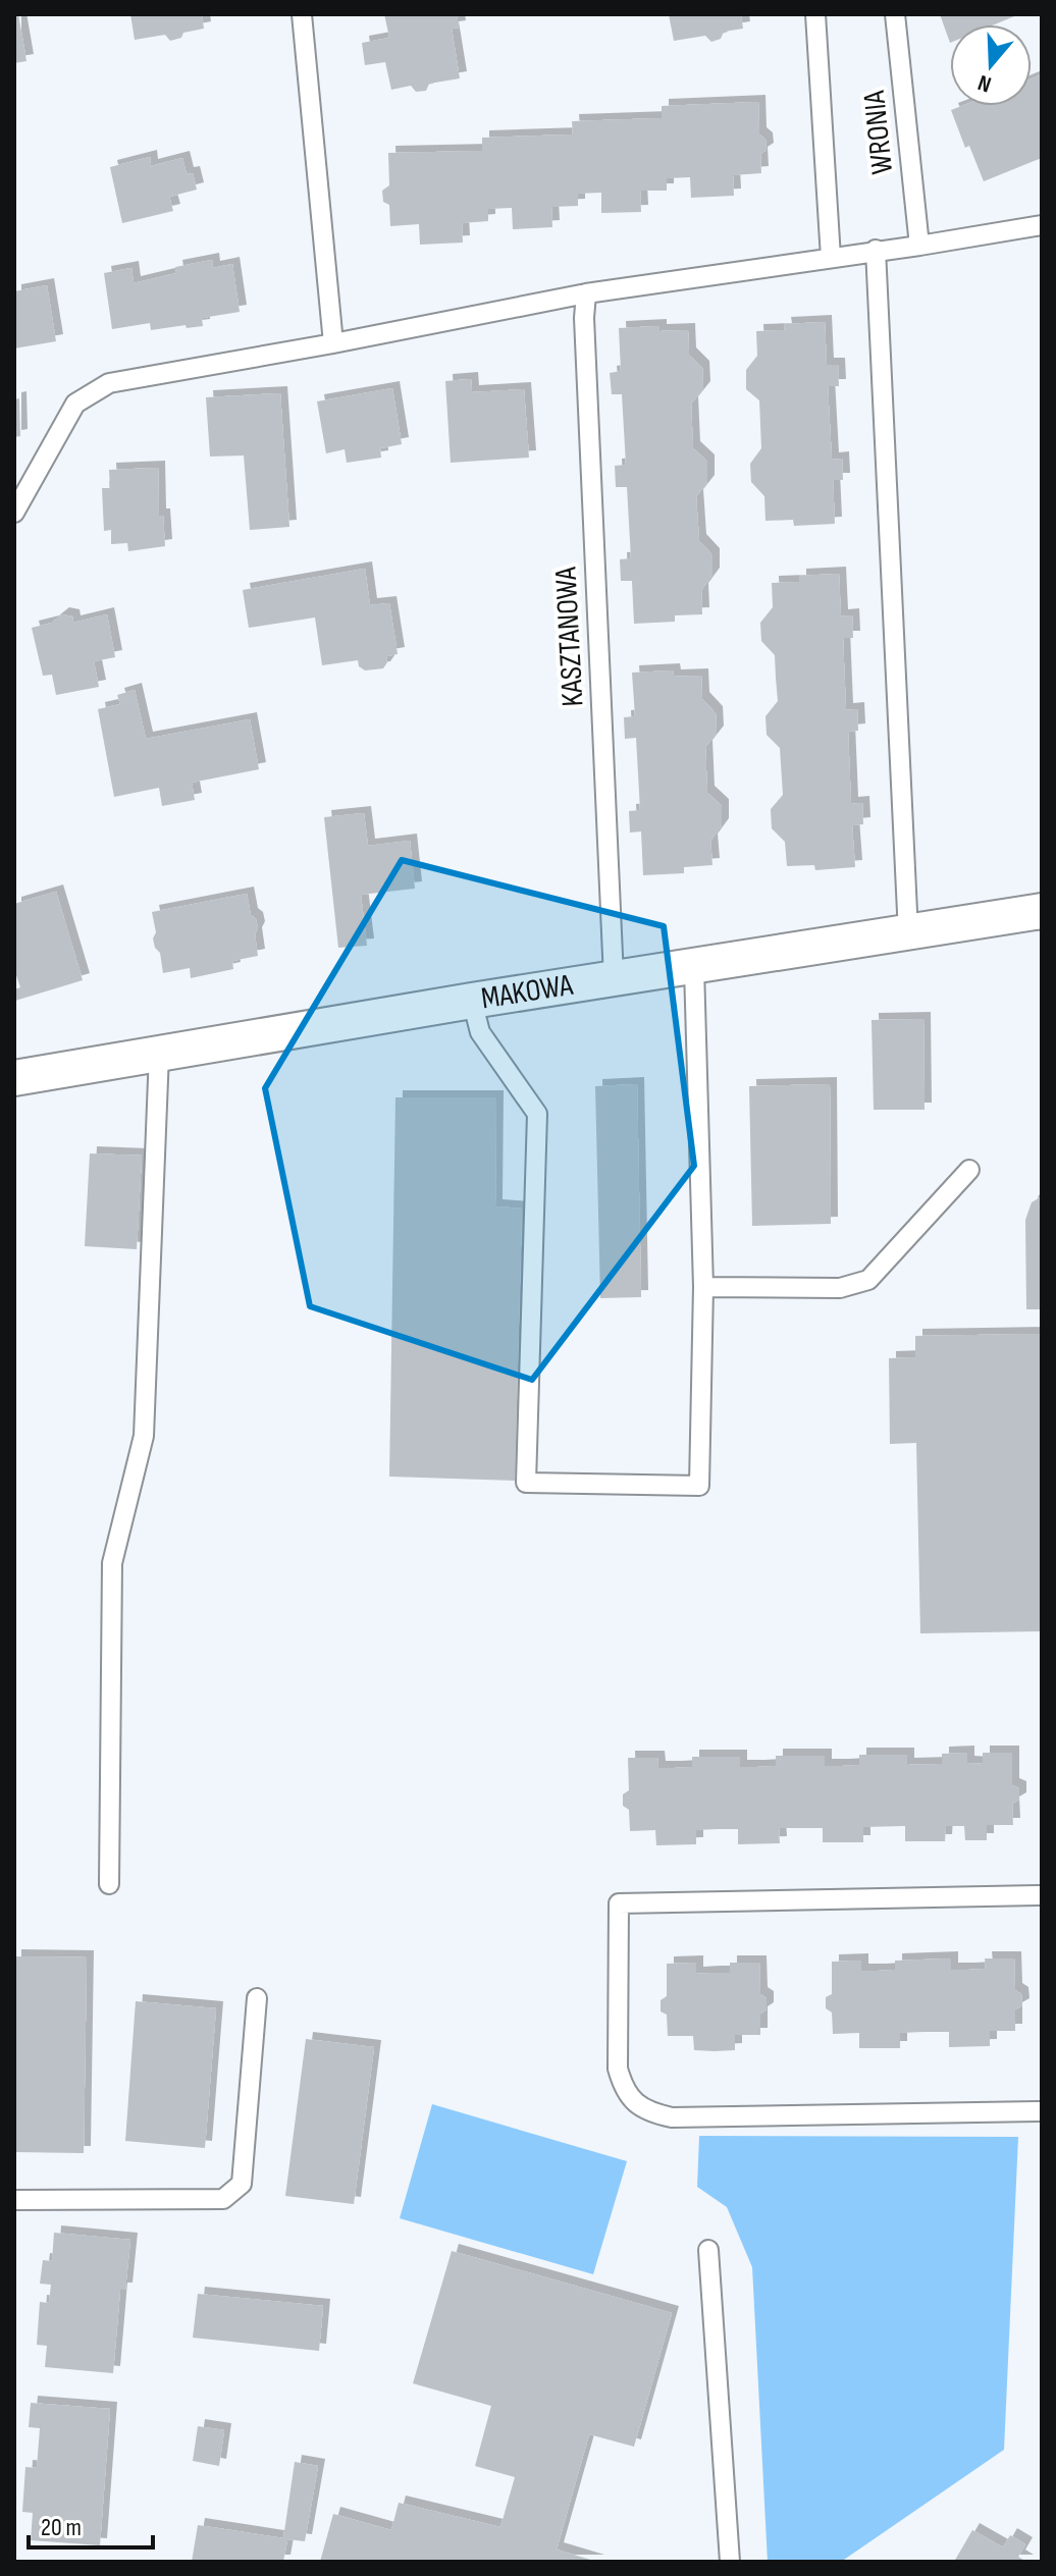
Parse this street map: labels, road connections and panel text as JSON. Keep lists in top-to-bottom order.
{
  "streets": {
    "street": ["MAKOWA"],
    "lane": ["WRONIA", "KASZTANOWA"]
  },
  "crossings": [
    ["KASZTANOWA", "MAKOWA"]
  ],
  "scale_bar": "20 m",
  "north": "bottom"
}
